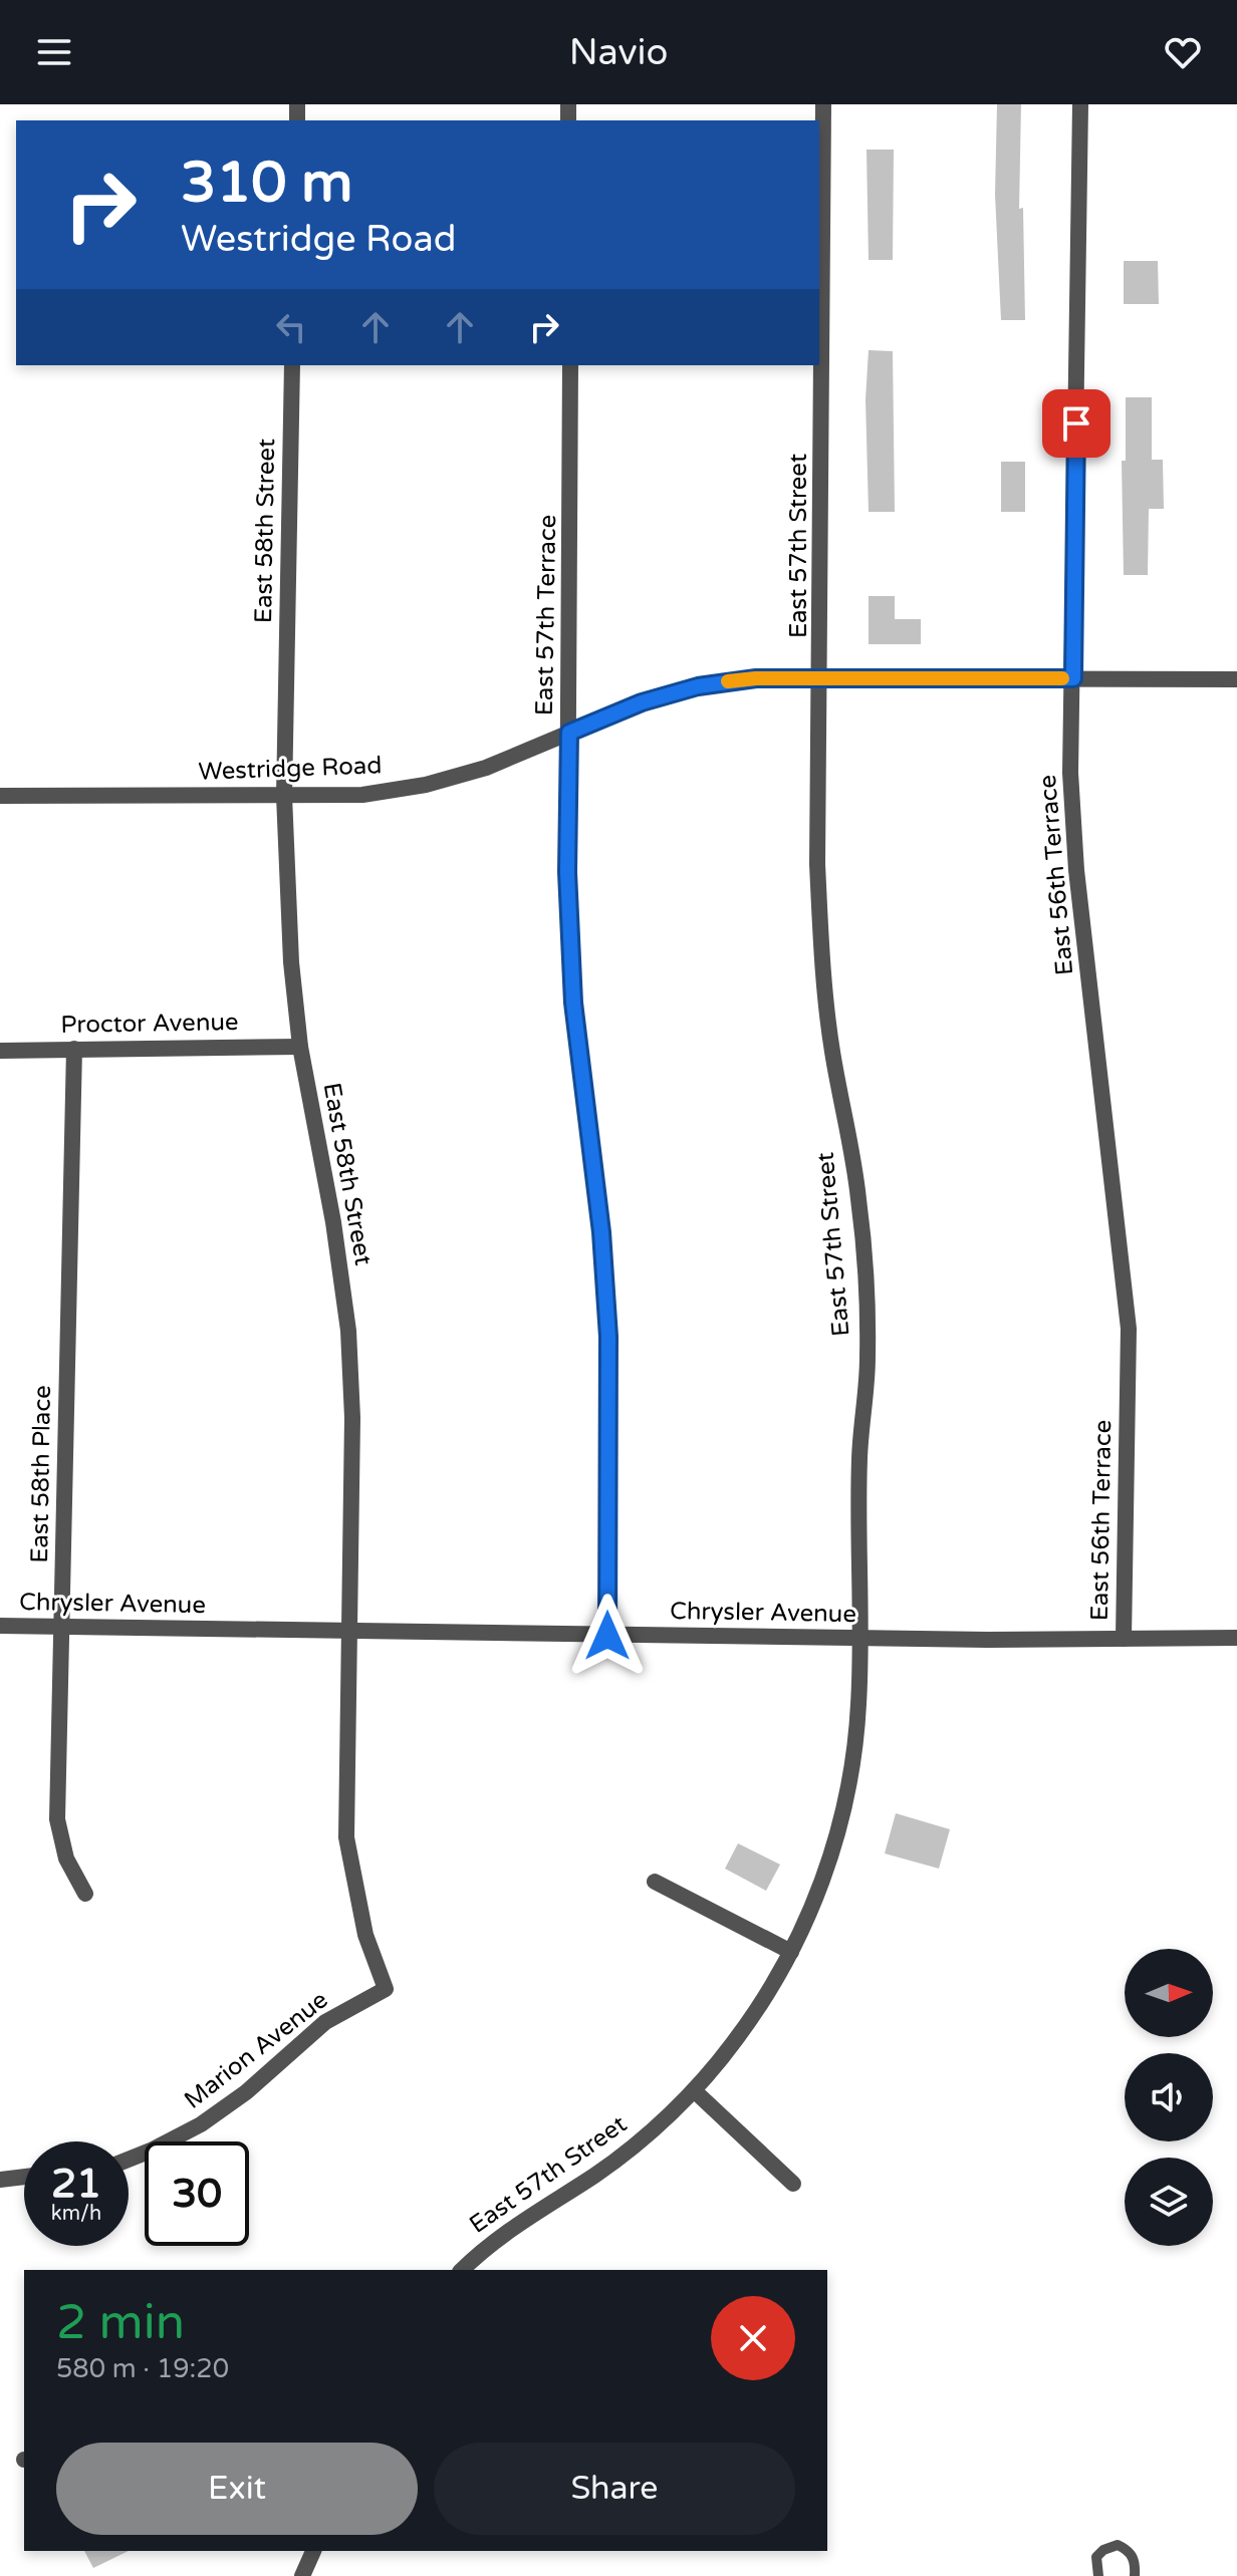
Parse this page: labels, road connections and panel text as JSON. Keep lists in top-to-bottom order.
{
  "streets": {
    "street": [
      "East 58th Street",
      "East 57th Street",
      "East 57th Terrace",
      "Westridge Road",
      "East 56th Terrace",
      "Proctor Avenue",
      "East 58th Place",
      "Chrysler Avenue",
      "Marion Avenue"
    ]
  },
  "crossings": [
    ["East 58th Street", "Westridge Road"],
    ["East 58th Street", "Proctor Avenue"],
    ["East 58th Street", "Chrysler Avenue"],
    ["East 58th Street", "Marion Avenue"],
    ["East 57th Street", "Westridge Road"],
    ["East 57th Street", "Chrysler Avenue"],
    ["East 57th Terrace", "Westridge Road"],
    ["East 57th Terrace", "Chrysler Avenue"],
    ["Westridge Road", "East 56th Terrace"],
    ["East 56th Terrace", "Chrysler Avenue"],
    ["Proctor Avenue", "East 58th Place"],
    ["East 58th Place", "Chrysler Avenue"]
  ],
  "north": "right",
  "page": {
    "header": "Navio",
    "turn": ["310 m", "Westridge Road"],
    "speed": "21 km/h",
    "limit": "30",
    "heading": ["2 min", "580 m · 19:20"],
    "buttons": ["Exit", "Share"]
  }
}
